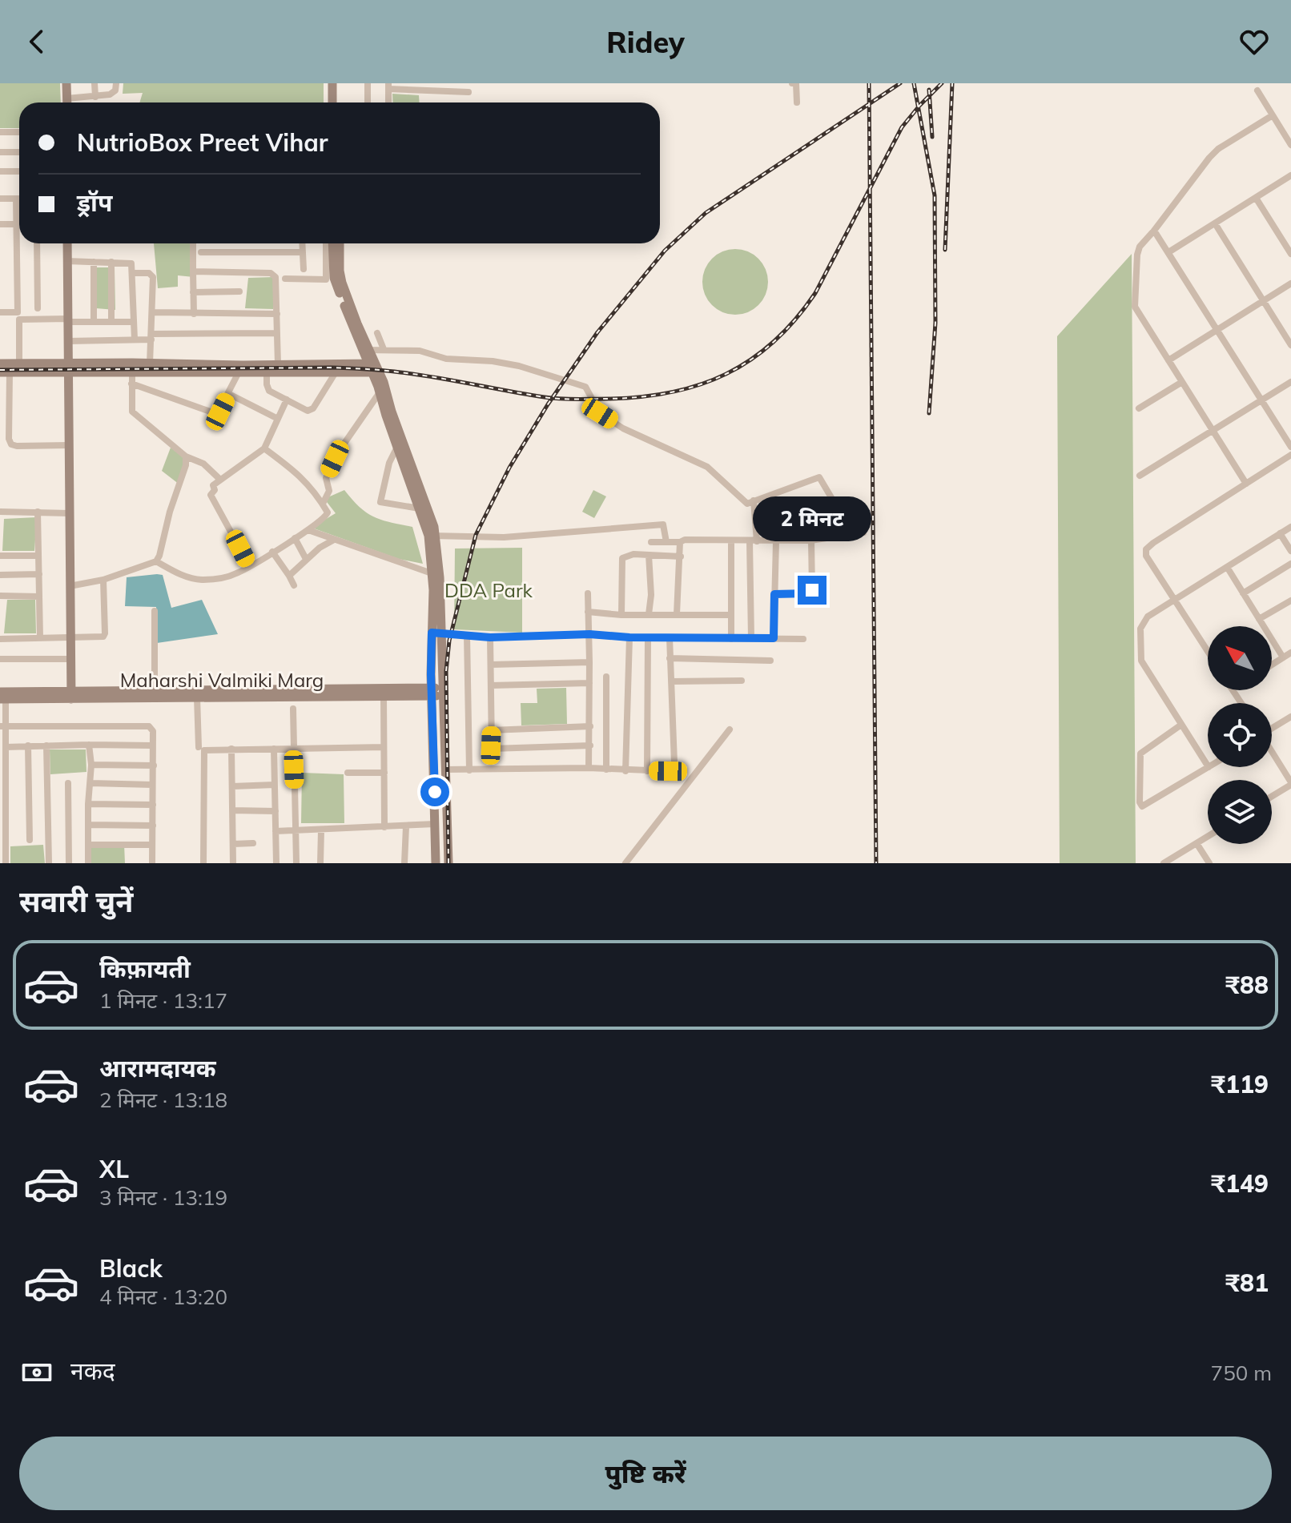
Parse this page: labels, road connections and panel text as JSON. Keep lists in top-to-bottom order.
{
  "streets": {
    "street": ["Maharshi Valmiki Marg"]
  },
  "parks": ["DDA Park"],
  "north": "top left",
  "page": {
    "header": "Ridey",
    "banner": ["NutrioBox Preet Vihar", "ड्रॉप"],
    "bubble": "2 मिनट",
    "heading": "सवारी चुनें",
    "list": [
      {
        "name": "किफ़ायती",
        "note": "1 मिनट · 13:17",
        "value": "₹88"
      },
      {
        "name": "आरामदायक",
        "note": "2 मिनट · 13:18",
        "value": "₹119"
      },
      {
        "name": "XL",
        "note": "3 मिनट · 13:19",
        "value": "₹149"
      },
      {
        "name": "Black",
        "note": "4 मिनट · 13:20",
        "value": "₹81"
      }
    ],
    "pay": ["नकद", "750 m"],
    "buttons": "पुष्टि करें"
  }
}
